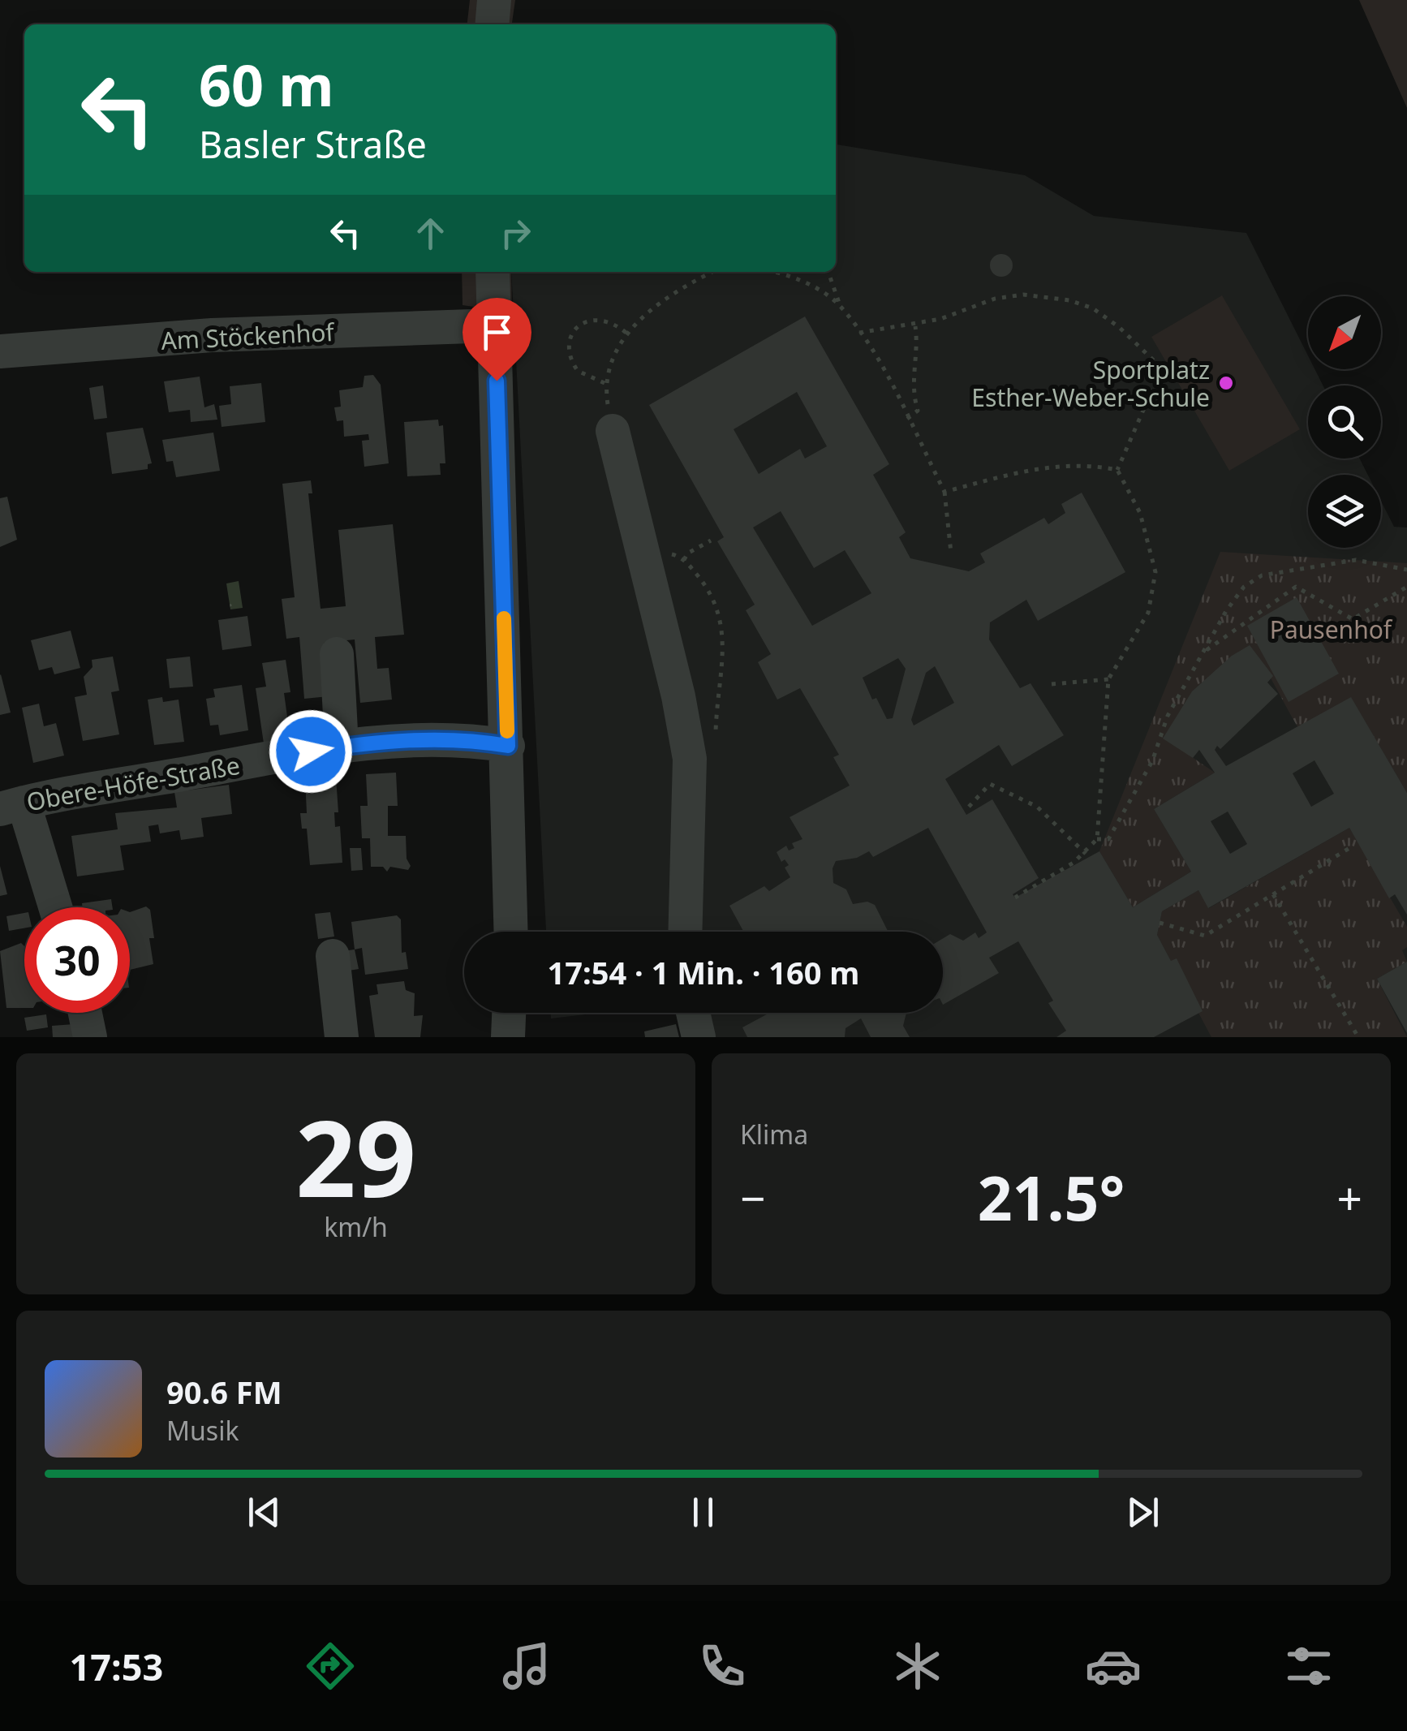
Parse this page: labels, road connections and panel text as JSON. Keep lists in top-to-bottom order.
{
  "streets": {
    "street": ["Am Stöckenhof", "Obere-Höfe-Straße"]
  },
  "parks": ["Pausenhof"],
  "places": ["Sportplatz Esther-Weber-Schule"],
  "north": "bottom left",
  "page": {
    "turn": ["60 m", "Basler Straße"],
    "limit": "30",
    "trip": "17:54 · 1 Min. · 160 m",
    "tile": [
      ["29", "km/h"],
      "Klima"
    ],
    "heat": ["−", "21.5°", "+"],
    "song": ["90.6 FM", "Musik"],
    "tabs": "17:53"
  }
}
